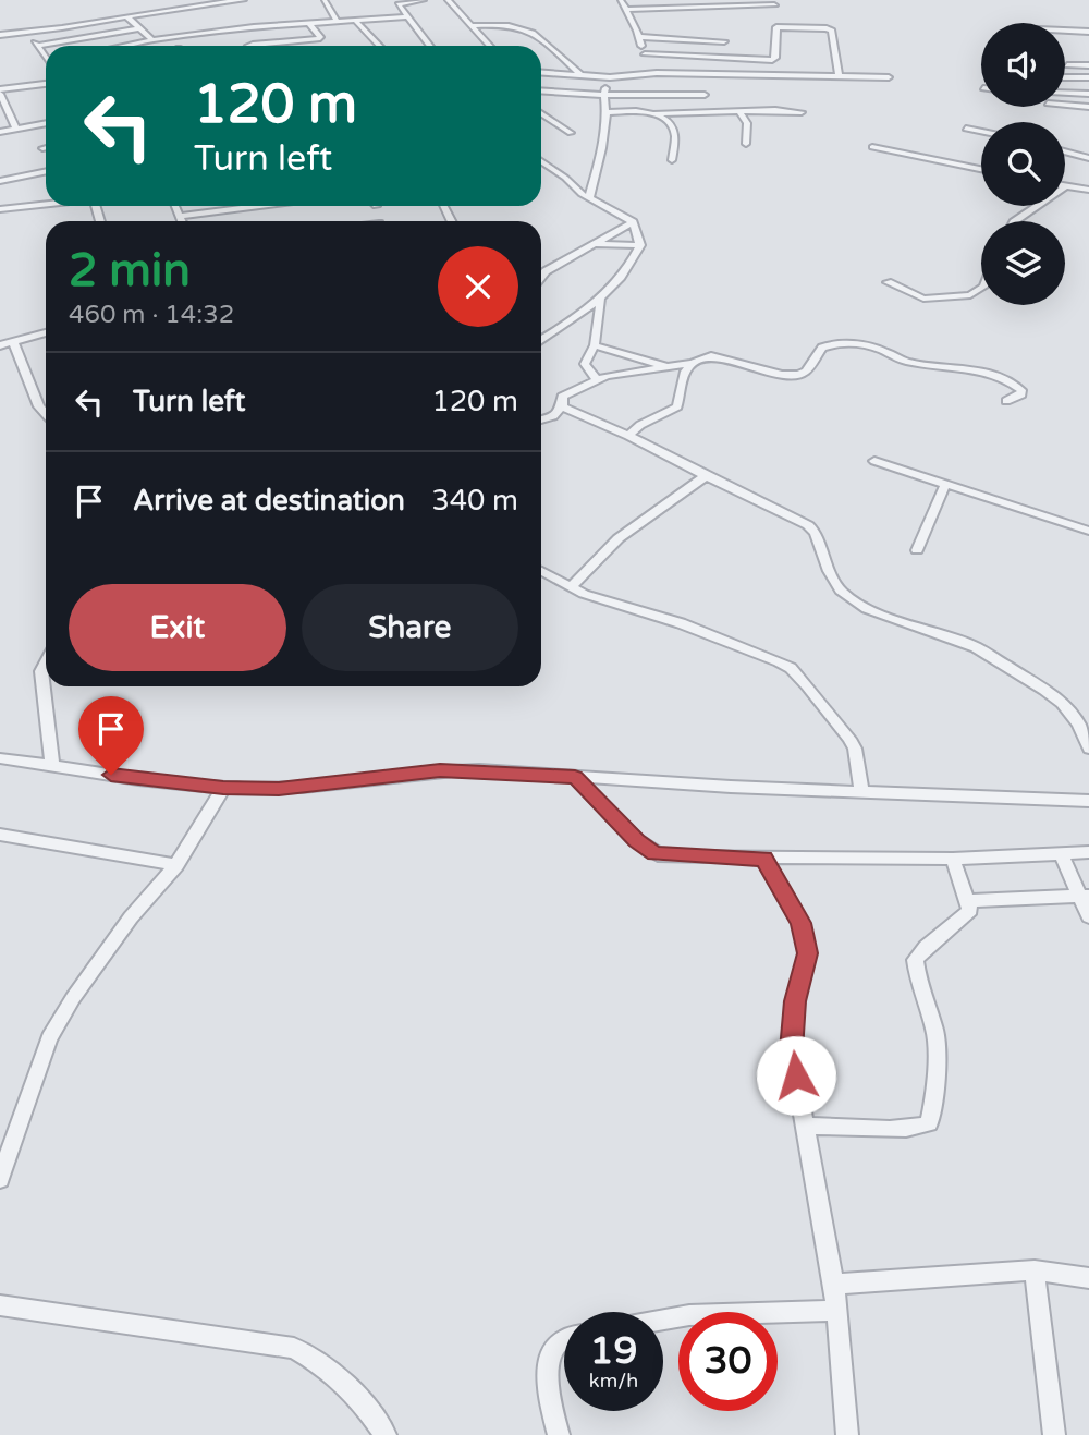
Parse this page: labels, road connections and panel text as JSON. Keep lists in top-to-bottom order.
{
  "page": {
    "turn": ["120 m", "Turn left"],
    "heading": ["2 min", "460 m · 14:32"],
    "list": [
      {
        "name": "Turn left",
        "value": "120 m"
      },
      {
        "name": "Arrive at destination",
        "value": "340 m"
      }
    ],
    "buttons": ["Exit", "Share"],
    "speed": "19 km/h",
    "limit": "30"
  }
}
